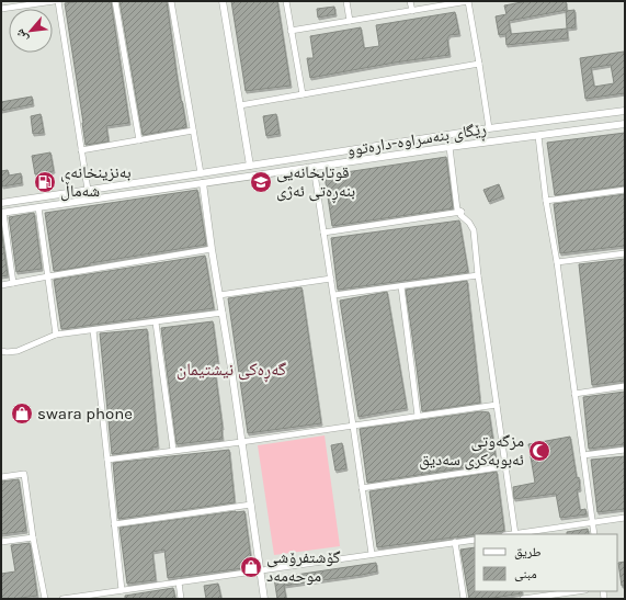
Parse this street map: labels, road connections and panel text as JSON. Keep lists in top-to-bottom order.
{
  "streets": {
    "street": ["ڕێگای بنەسراوە-دارەتوو"]
  },
  "districts": ["گەڕەکی نیشتیمان"],
  "places": {
    "fuel station": ["بەنزینخانەی شەماڵ"],
    "school or university": ["قوتابخانەیی بنەڕەتی ئەژی"],
    "shop": ["swara phone", "گۆشتفرۆشی موحەمەد"],
    "mosque": ["مزگەوتی ئەبوبەکری سەدیق"]
  },
  "legend": ["طريق", "مبنى"],
  "north": "bottom left"
}
